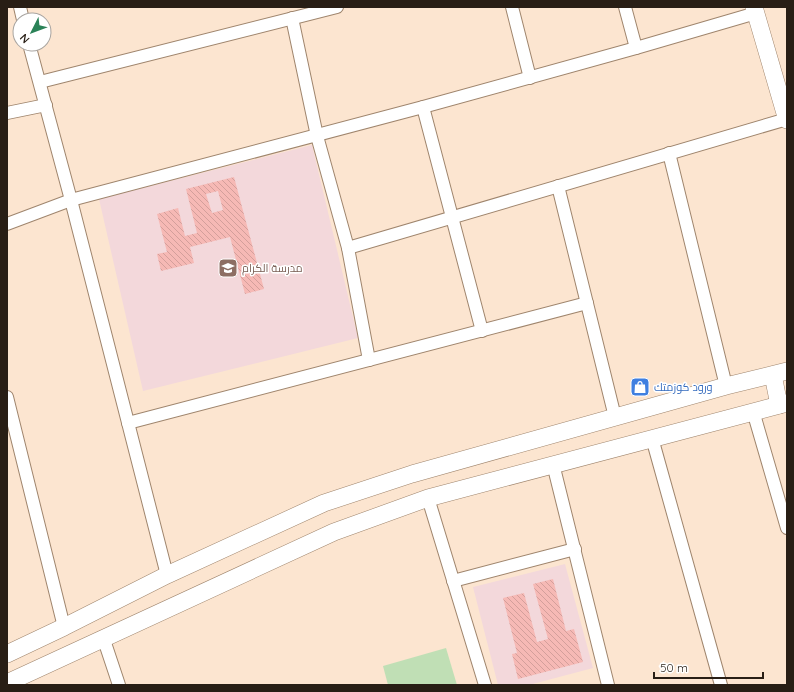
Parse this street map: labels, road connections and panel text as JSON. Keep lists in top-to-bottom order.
{
  "places": {
    "school or university": ["مدرسة الكرام"],
    "shop": ["ورود كوزمتك"]
  },
  "scale_bar": "50 m",
  "north": "bottom left"
}
